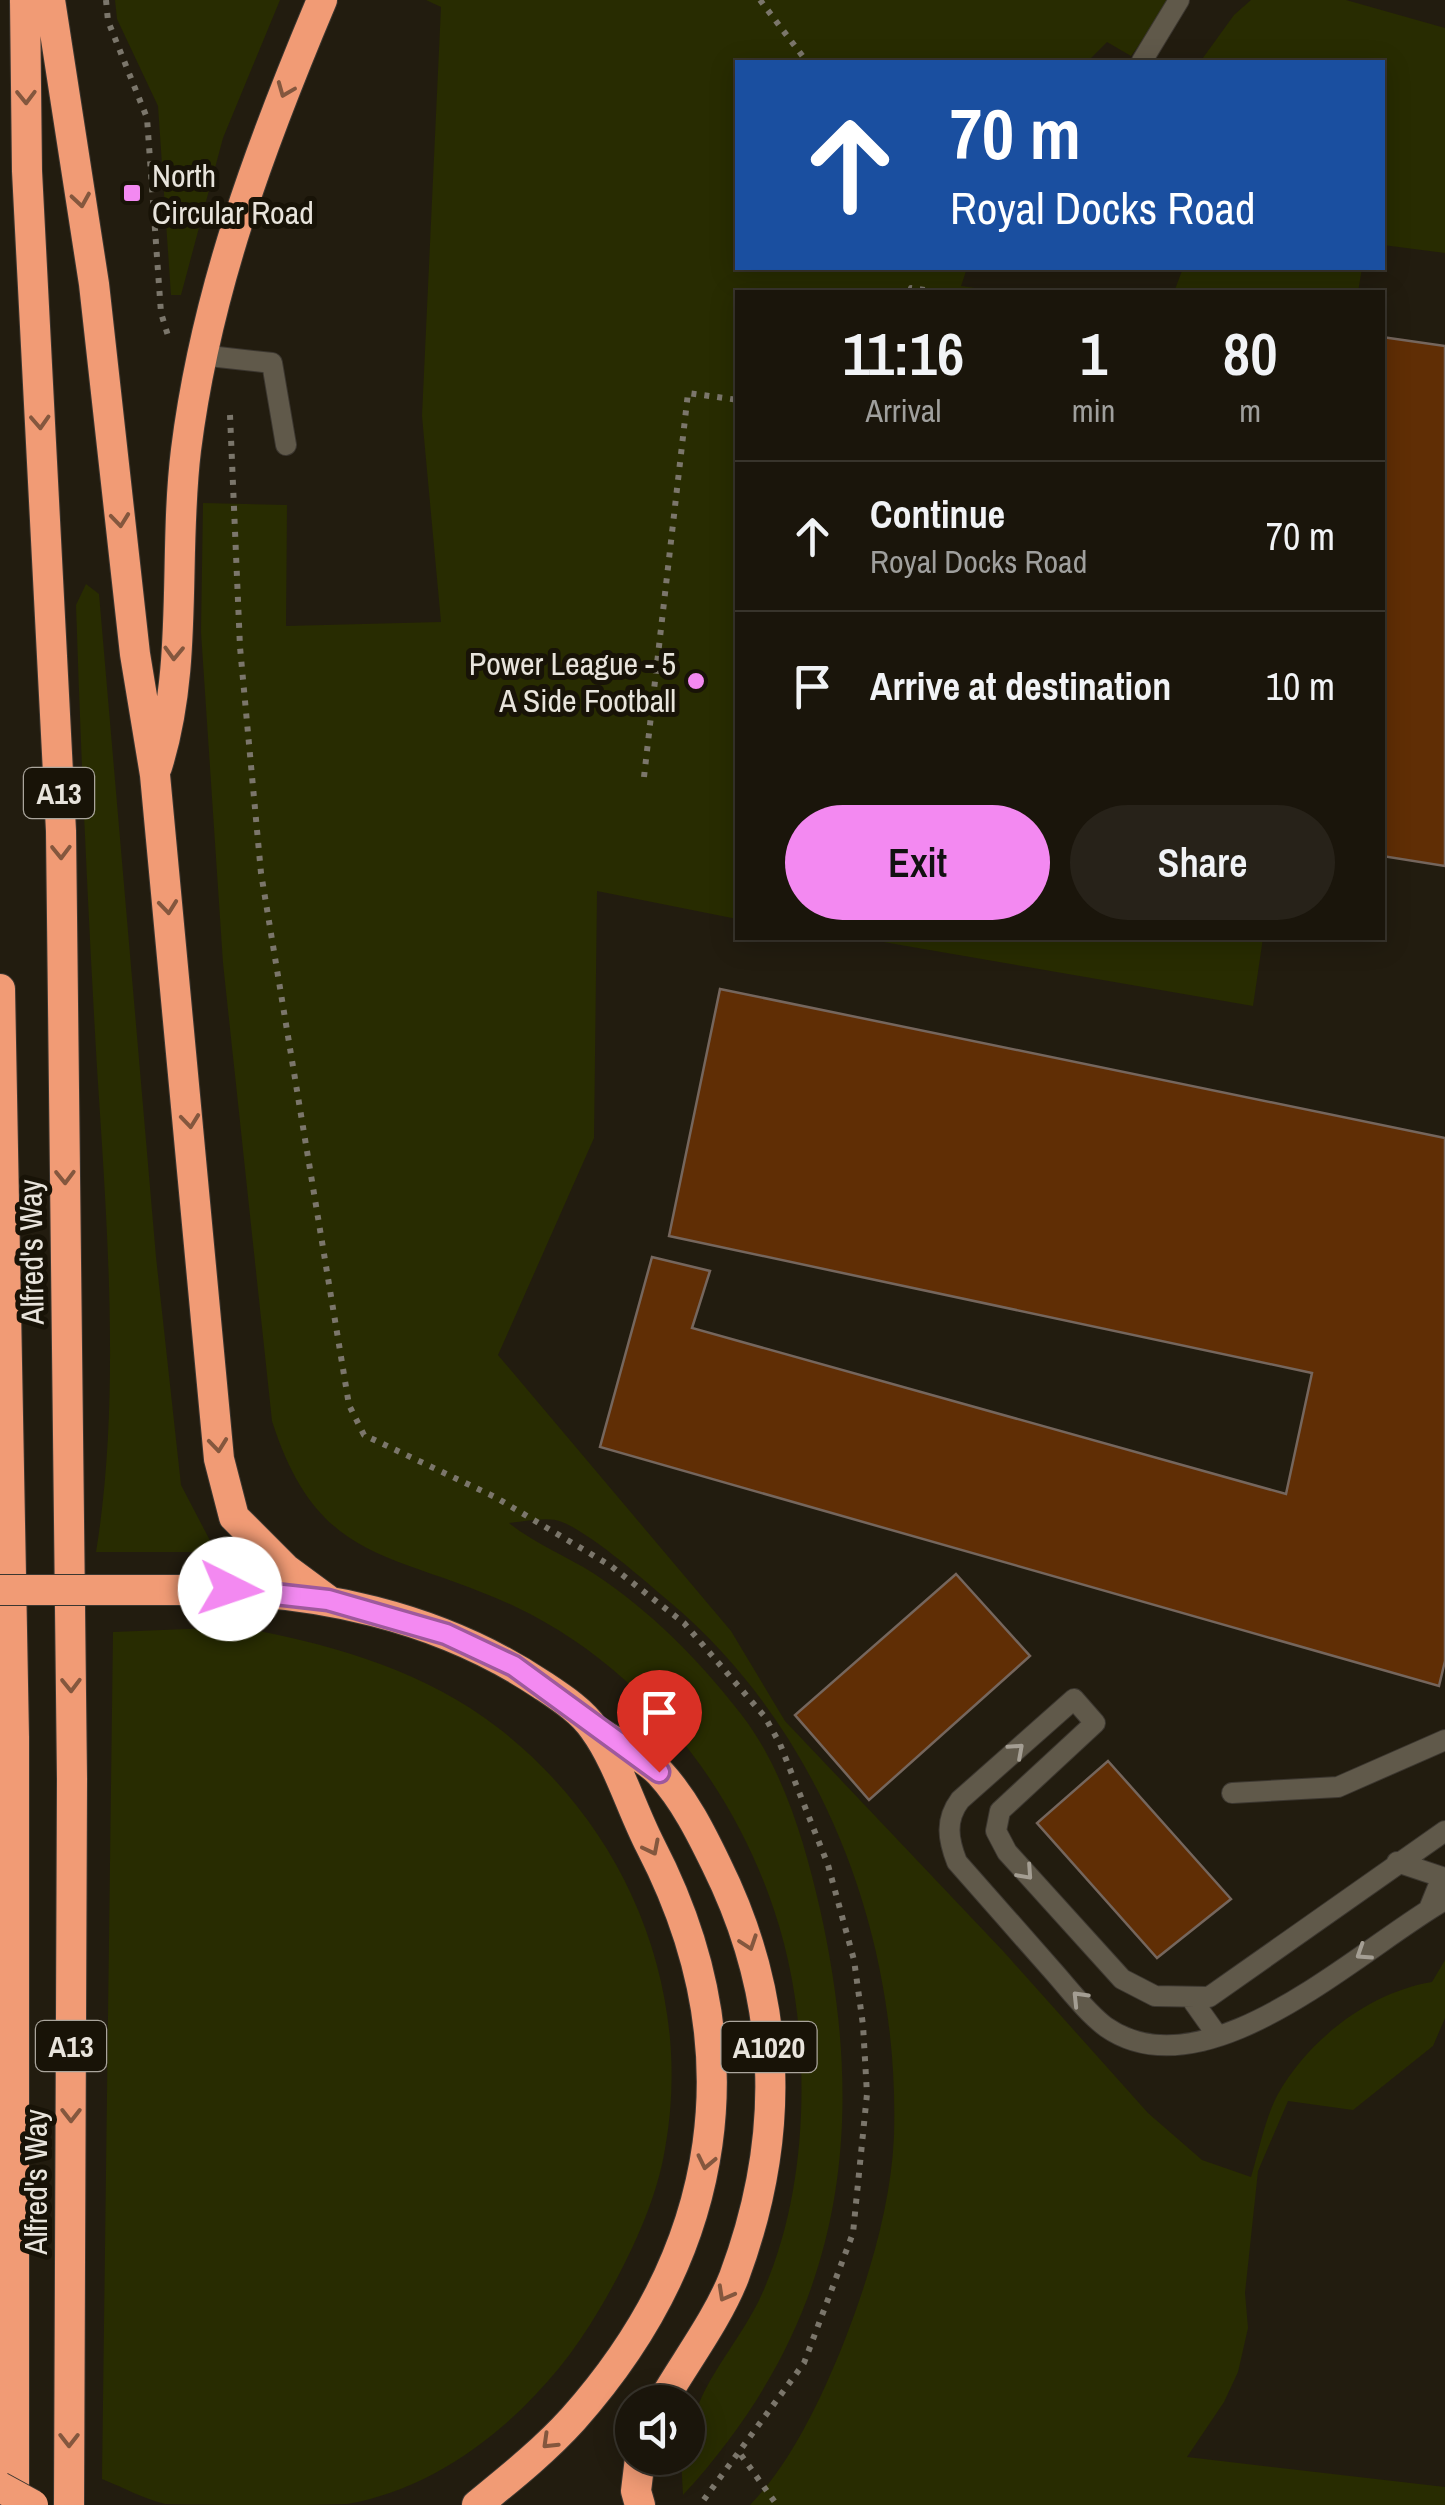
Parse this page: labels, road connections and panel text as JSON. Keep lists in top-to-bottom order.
{
  "streets": {
    "highway": ["A13", "Alfred's Way", "A1020"]
  },
  "places": {
    "transit": ["North Circular Road"],
    "other": ["Power League - 5 A Side Football"]
  },
  "page": {
    "turn": ["70 m", "Royal Docks Road"],
    "eta": [
      "11:16",
      "Arrival",
      "1",
      "min",
      "80",
      "m"
    ],
    "list": [
      {
        "name": "Continue",
        "note": "Royal Docks Road",
        "value": "70 m"
      },
      {
        "name": "Arrive at destination",
        "value": "10 m"
      }
    ],
    "buttons": ["Exit", "Share"]
  }
}
